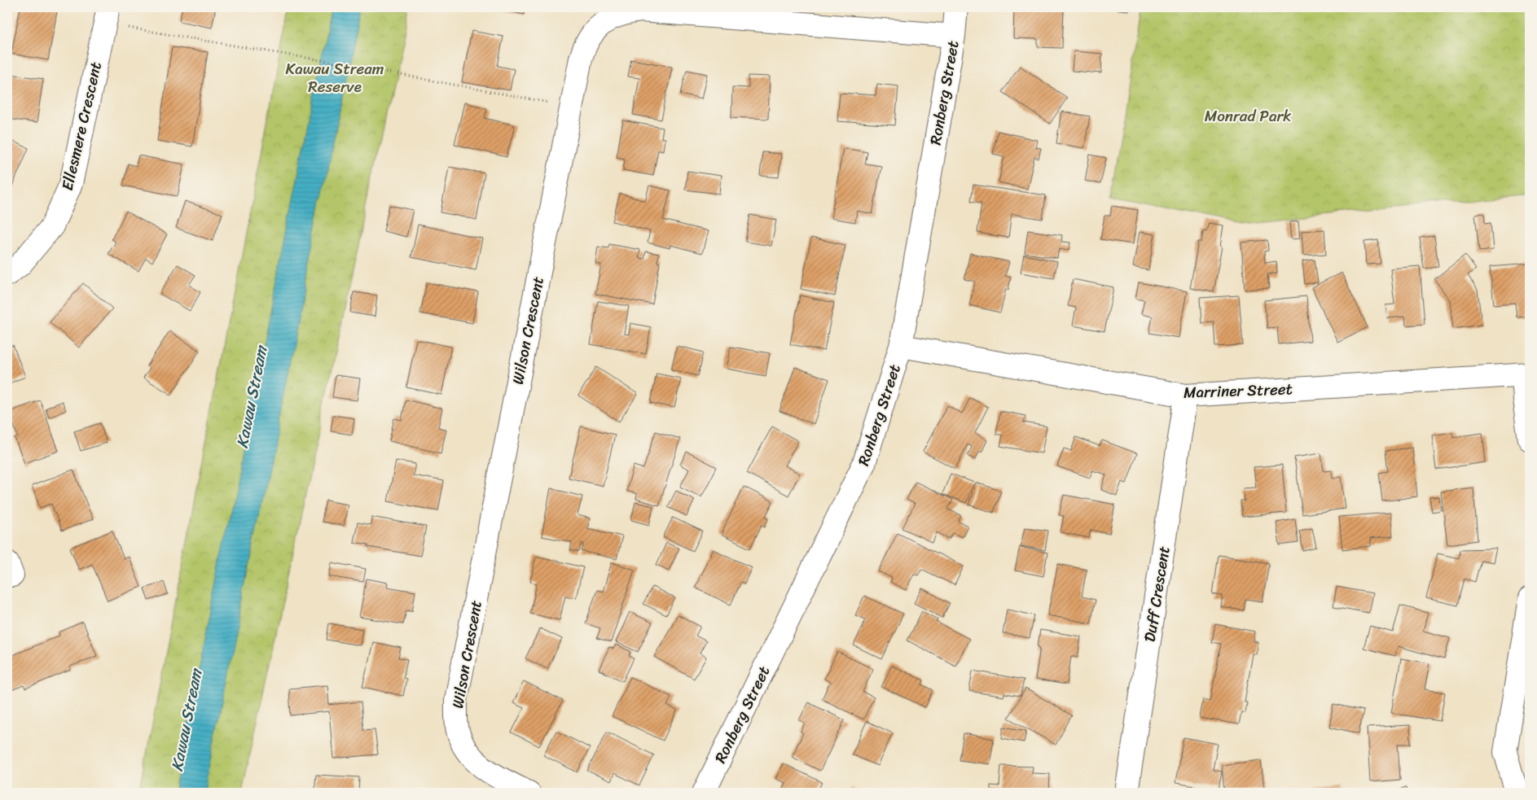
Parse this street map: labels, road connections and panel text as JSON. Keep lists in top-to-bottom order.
{
  "streets": {
    "street": [
      "Ronberg Street",
      "Ellesmere Crescent",
      "Wilson Crescent",
      "Marriner Street",
      "Duff Crescent"
    ]
  },
  "crossings": [
    ["Ronberg Street", "Wilson Crescent"],
    ["Ronberg Street", "Marriner Street"],
    ["Marriner Street", "Duff Crescent"]
  ],
  "water": ["Kawau Stream"],
  "parks": ["Kawau Stream Reserve", "Monrad Park"]
}
